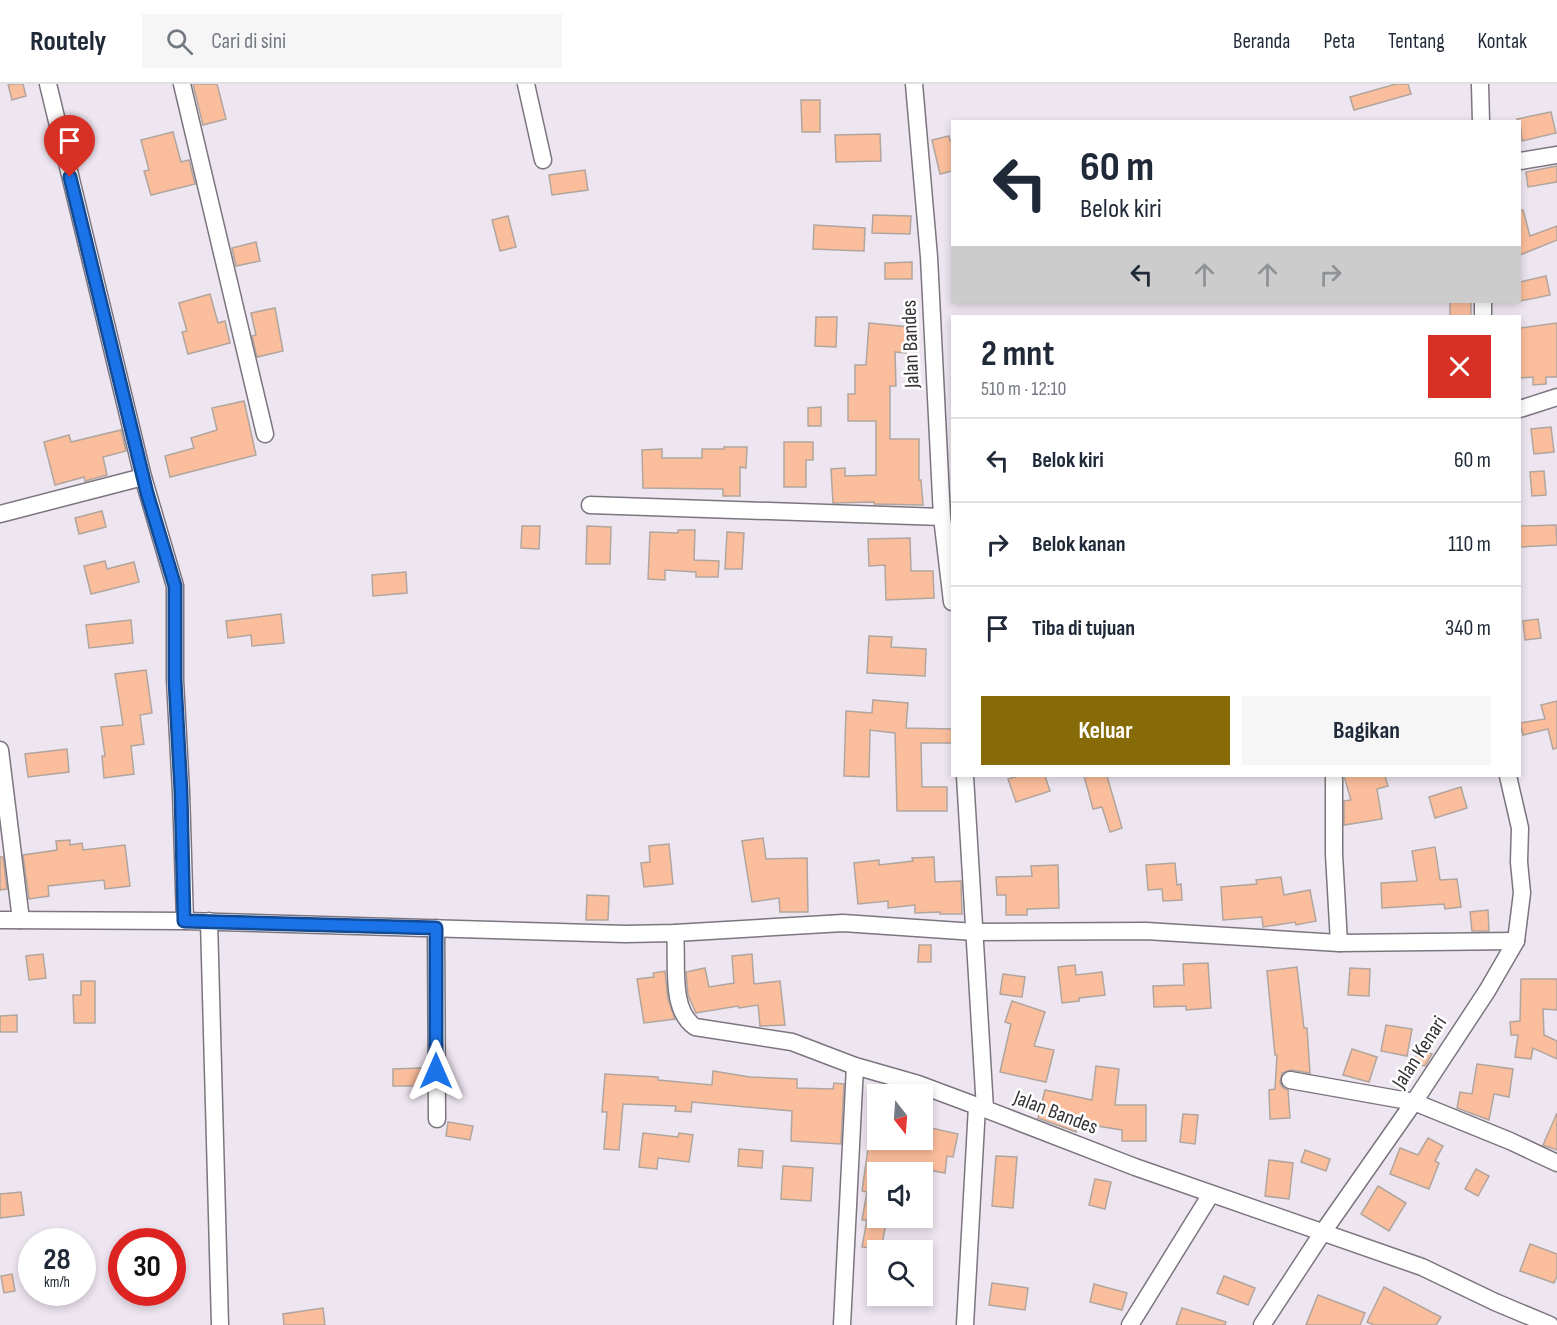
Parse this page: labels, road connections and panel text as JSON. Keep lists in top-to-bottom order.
{
  "streets": {
    "street": ["Jalan Bandes", "Jalan Kenari"]
  },
  "crossings": [
    ["Jalan Bandes", "Jalan Kenari"]
  ],
  "north": "bottom",
  "page": {
    "header": "Routely",
    "search": "Cari di sini",
    "nav": [
      "Beranda",
      "Peta",
      "Tentang",
      "Kontak"
    ],
    "turn": ["60 m", "Belok kiri"],
    "heading": ["2 mnt", "510 m · 12:10"],
    "list": [
      {
        "name": "Belok kiri",
        "value": "60 m"
      },
      {
        "name": "Belok kanan",
        "value": "110 m"
      },
      {
        "name": "Tiba di tujuan",
        "value": "340 m"
      }
    ],
    "buttons": ["Keluar", "Bagikan"],
    "speed": "28 km/h",
    "limit": "30"
  }
}
